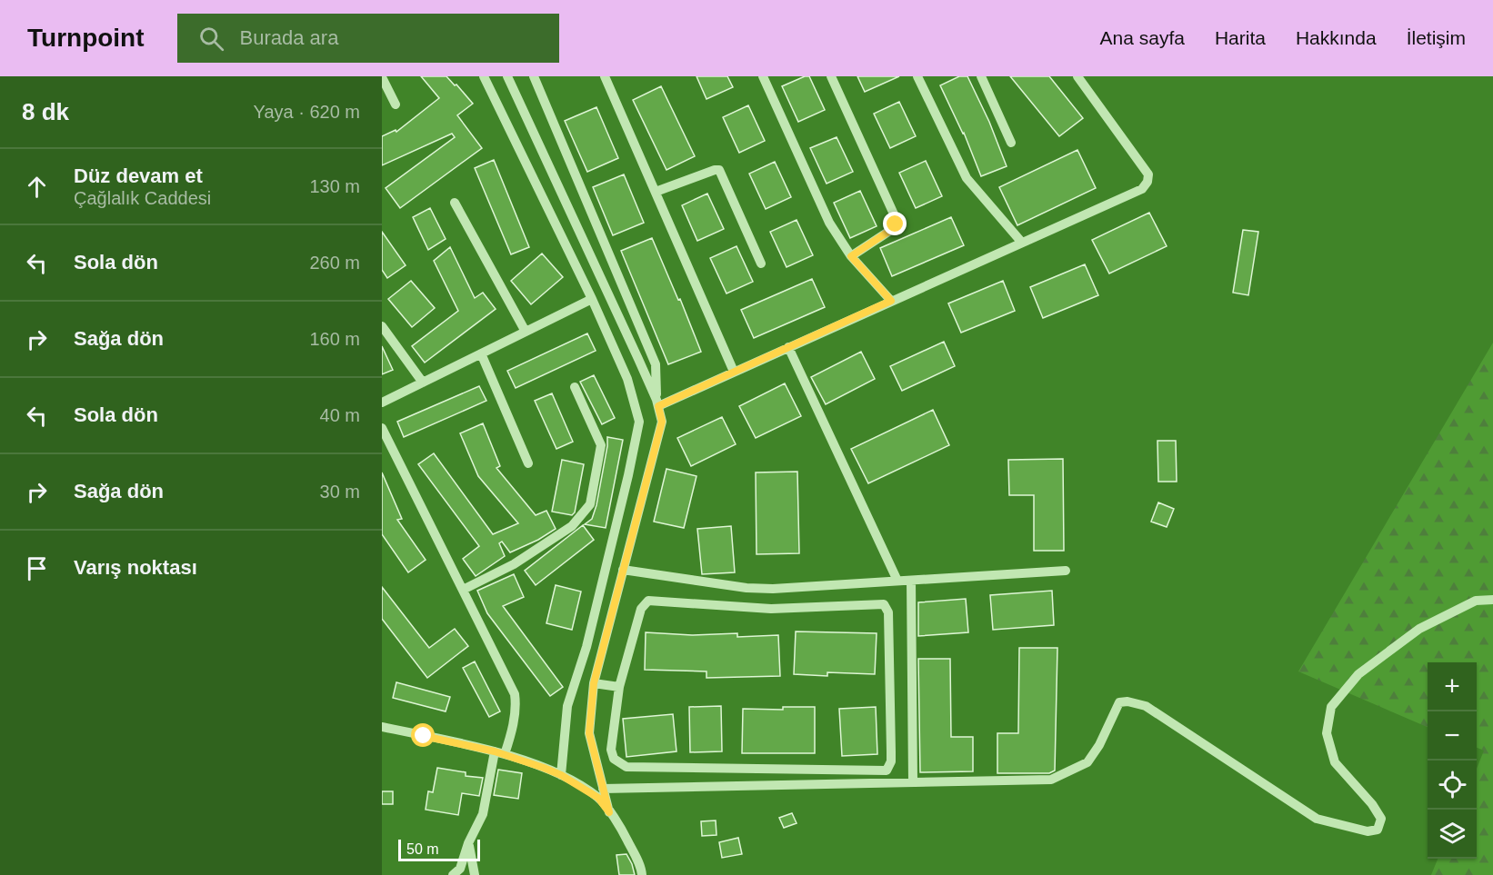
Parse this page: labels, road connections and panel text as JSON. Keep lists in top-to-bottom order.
{
  "scale_bar": "50 m",
  "page": {
    "header": "Turnpoint",
    "search": "Burada ara",
    "nav": [
      "Ana sayfa",
      "Harita",
      "Hakkında",
      "İletişim"
    ],
    "heading": ["8 dk", "Yaya · 620 m"],
    "list": [
      ["Düz devam et", "Çağlalık Caddesi", "130 m"],
      ["Sola dön", "260 m"],
      ["Sağa dön", "160 m"],
      ["Sola dön", "40 m"],
      ["Sağa dön", "30 m"],
      "Varış noktası"
    ],
    "map_buttons": ["+", "−"],
    "scale": "50 m"
  }
}
